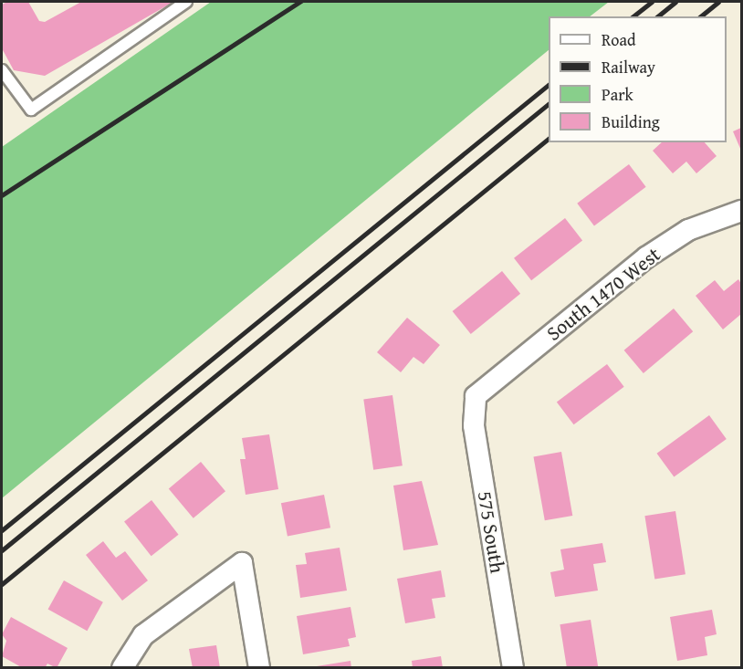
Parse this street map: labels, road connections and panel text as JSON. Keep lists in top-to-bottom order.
{
  "streets": {
    "street": ["South 1470 West", "575 South"]
  },
  "crossings": [
    ["South 1470 West", "575 South"]
  ],
  "legend": [
    "Road",
    "Railway",
    "Park",
    "Building"
  ]
}
